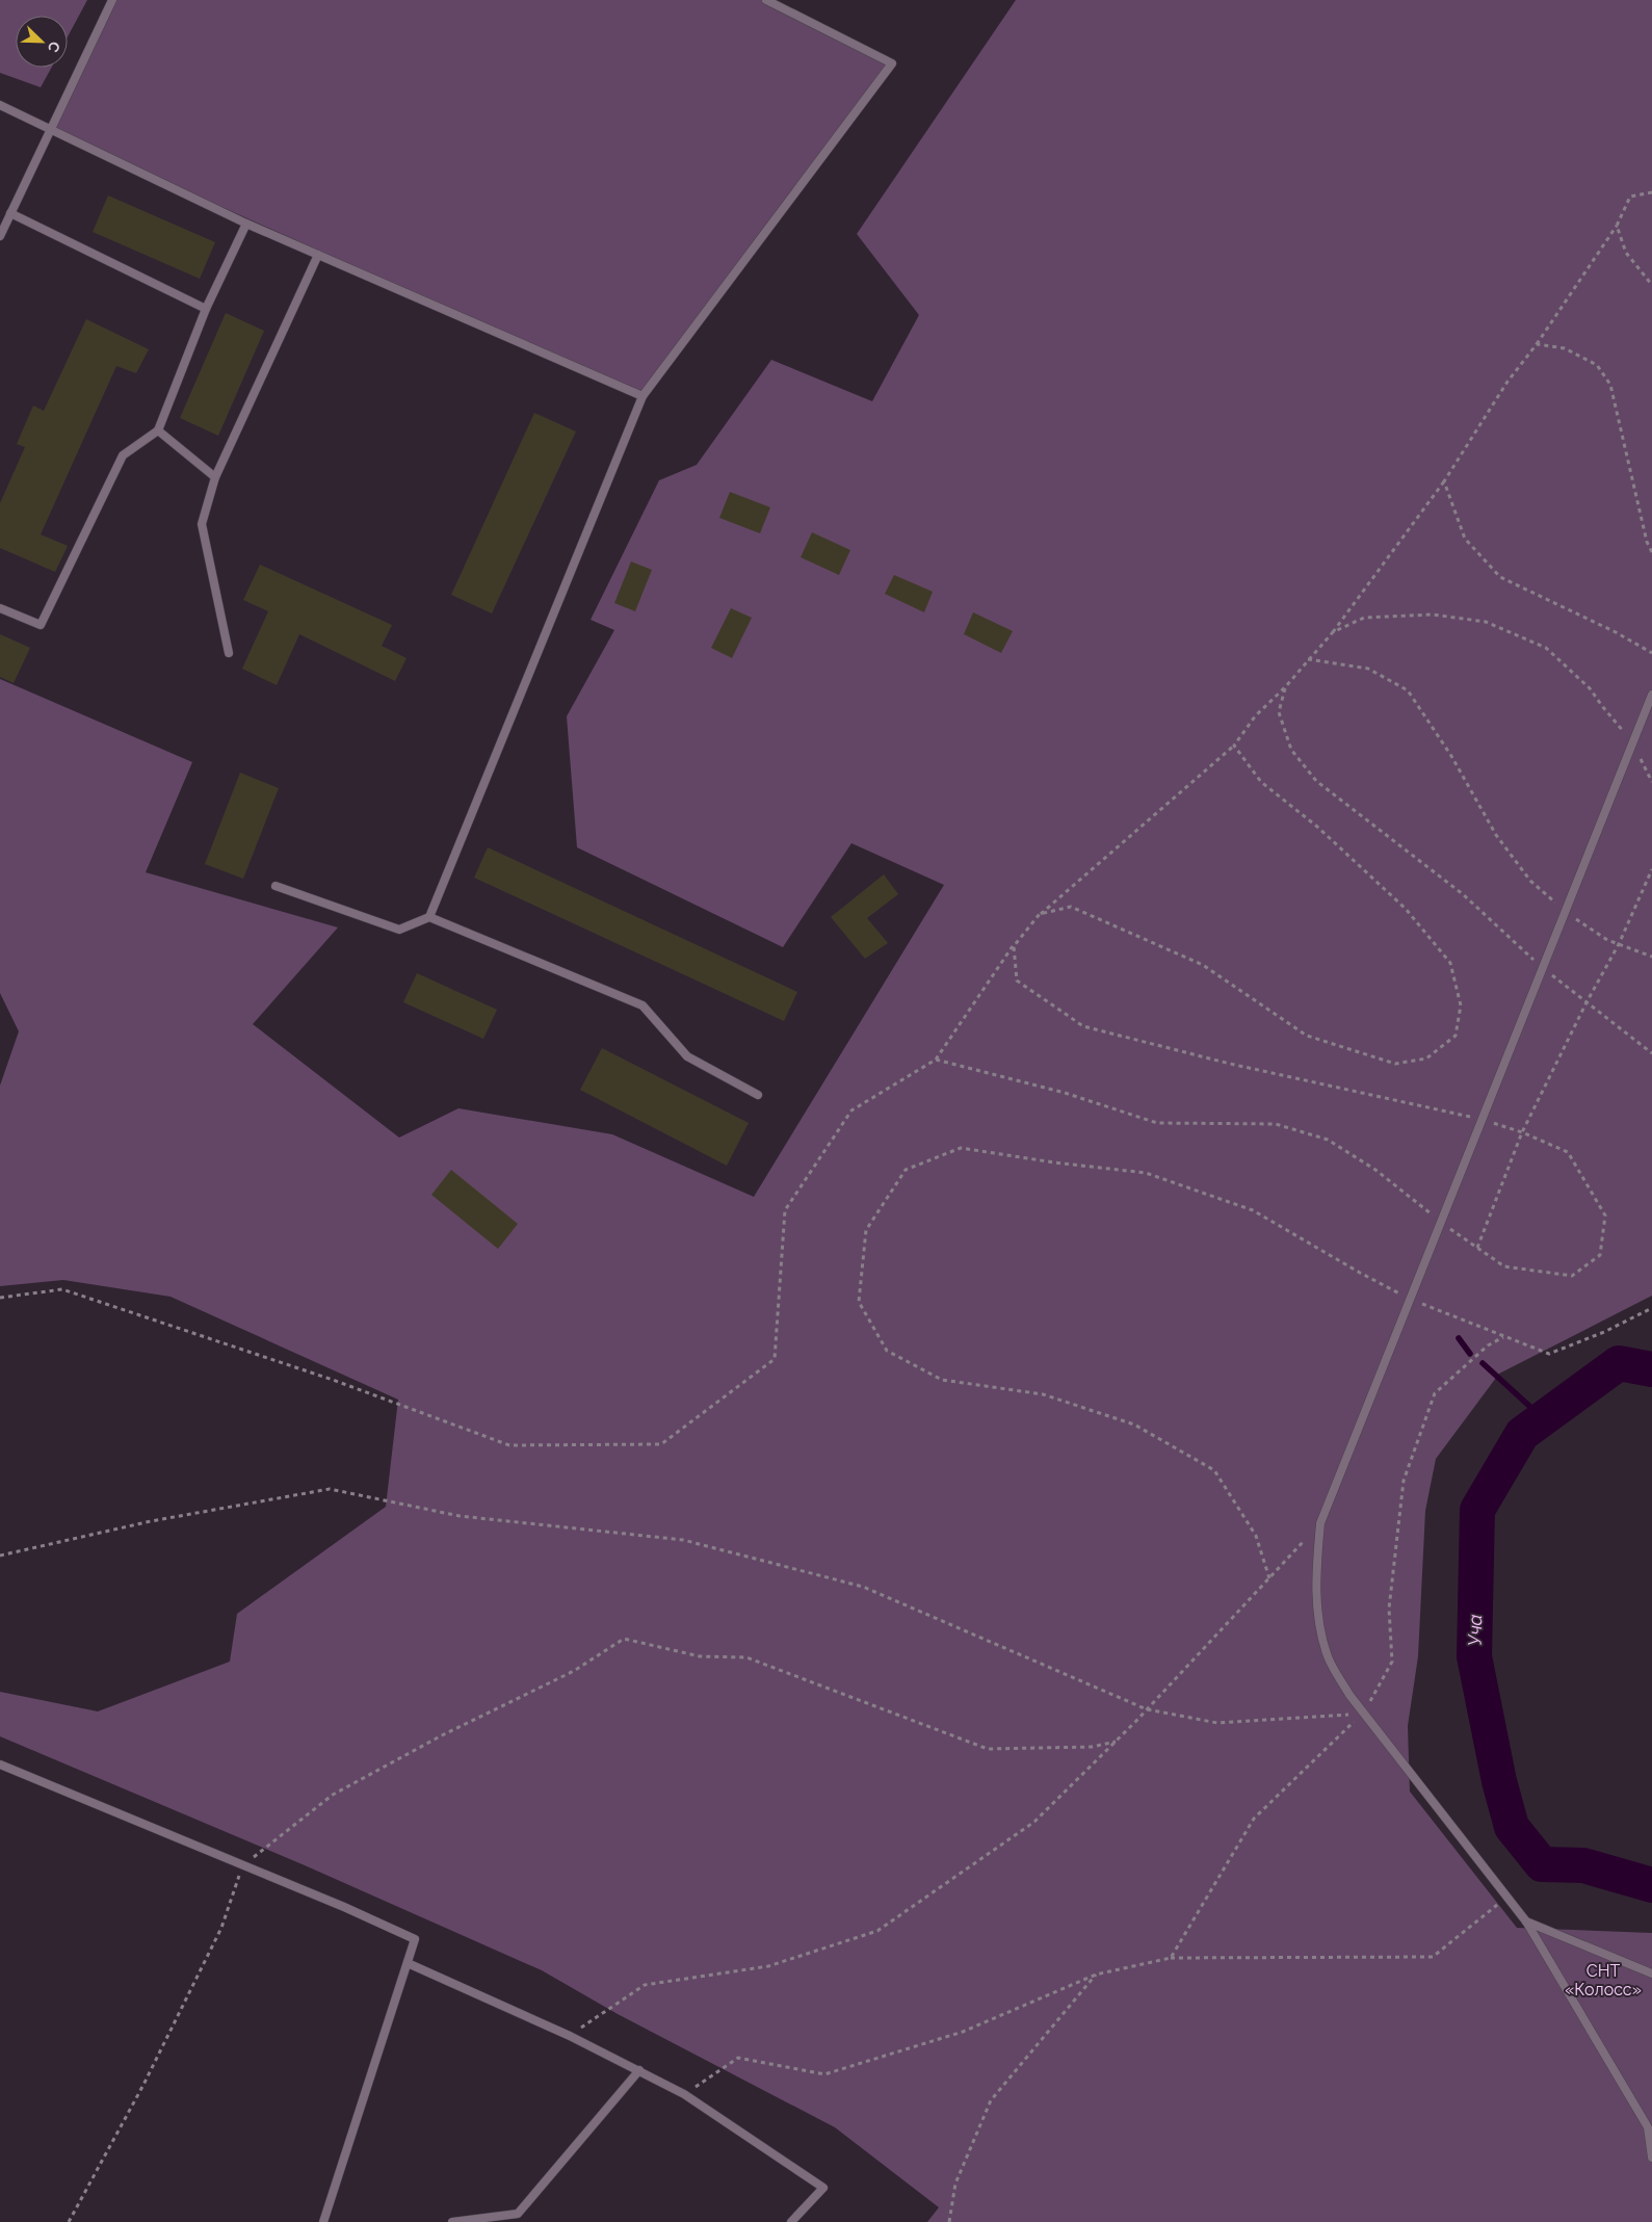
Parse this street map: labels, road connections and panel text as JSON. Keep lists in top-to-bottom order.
{
  "water": ["Уча"],
  "parks": ["СНТ «Колосс»"],
  "north": "bottom right"
}
